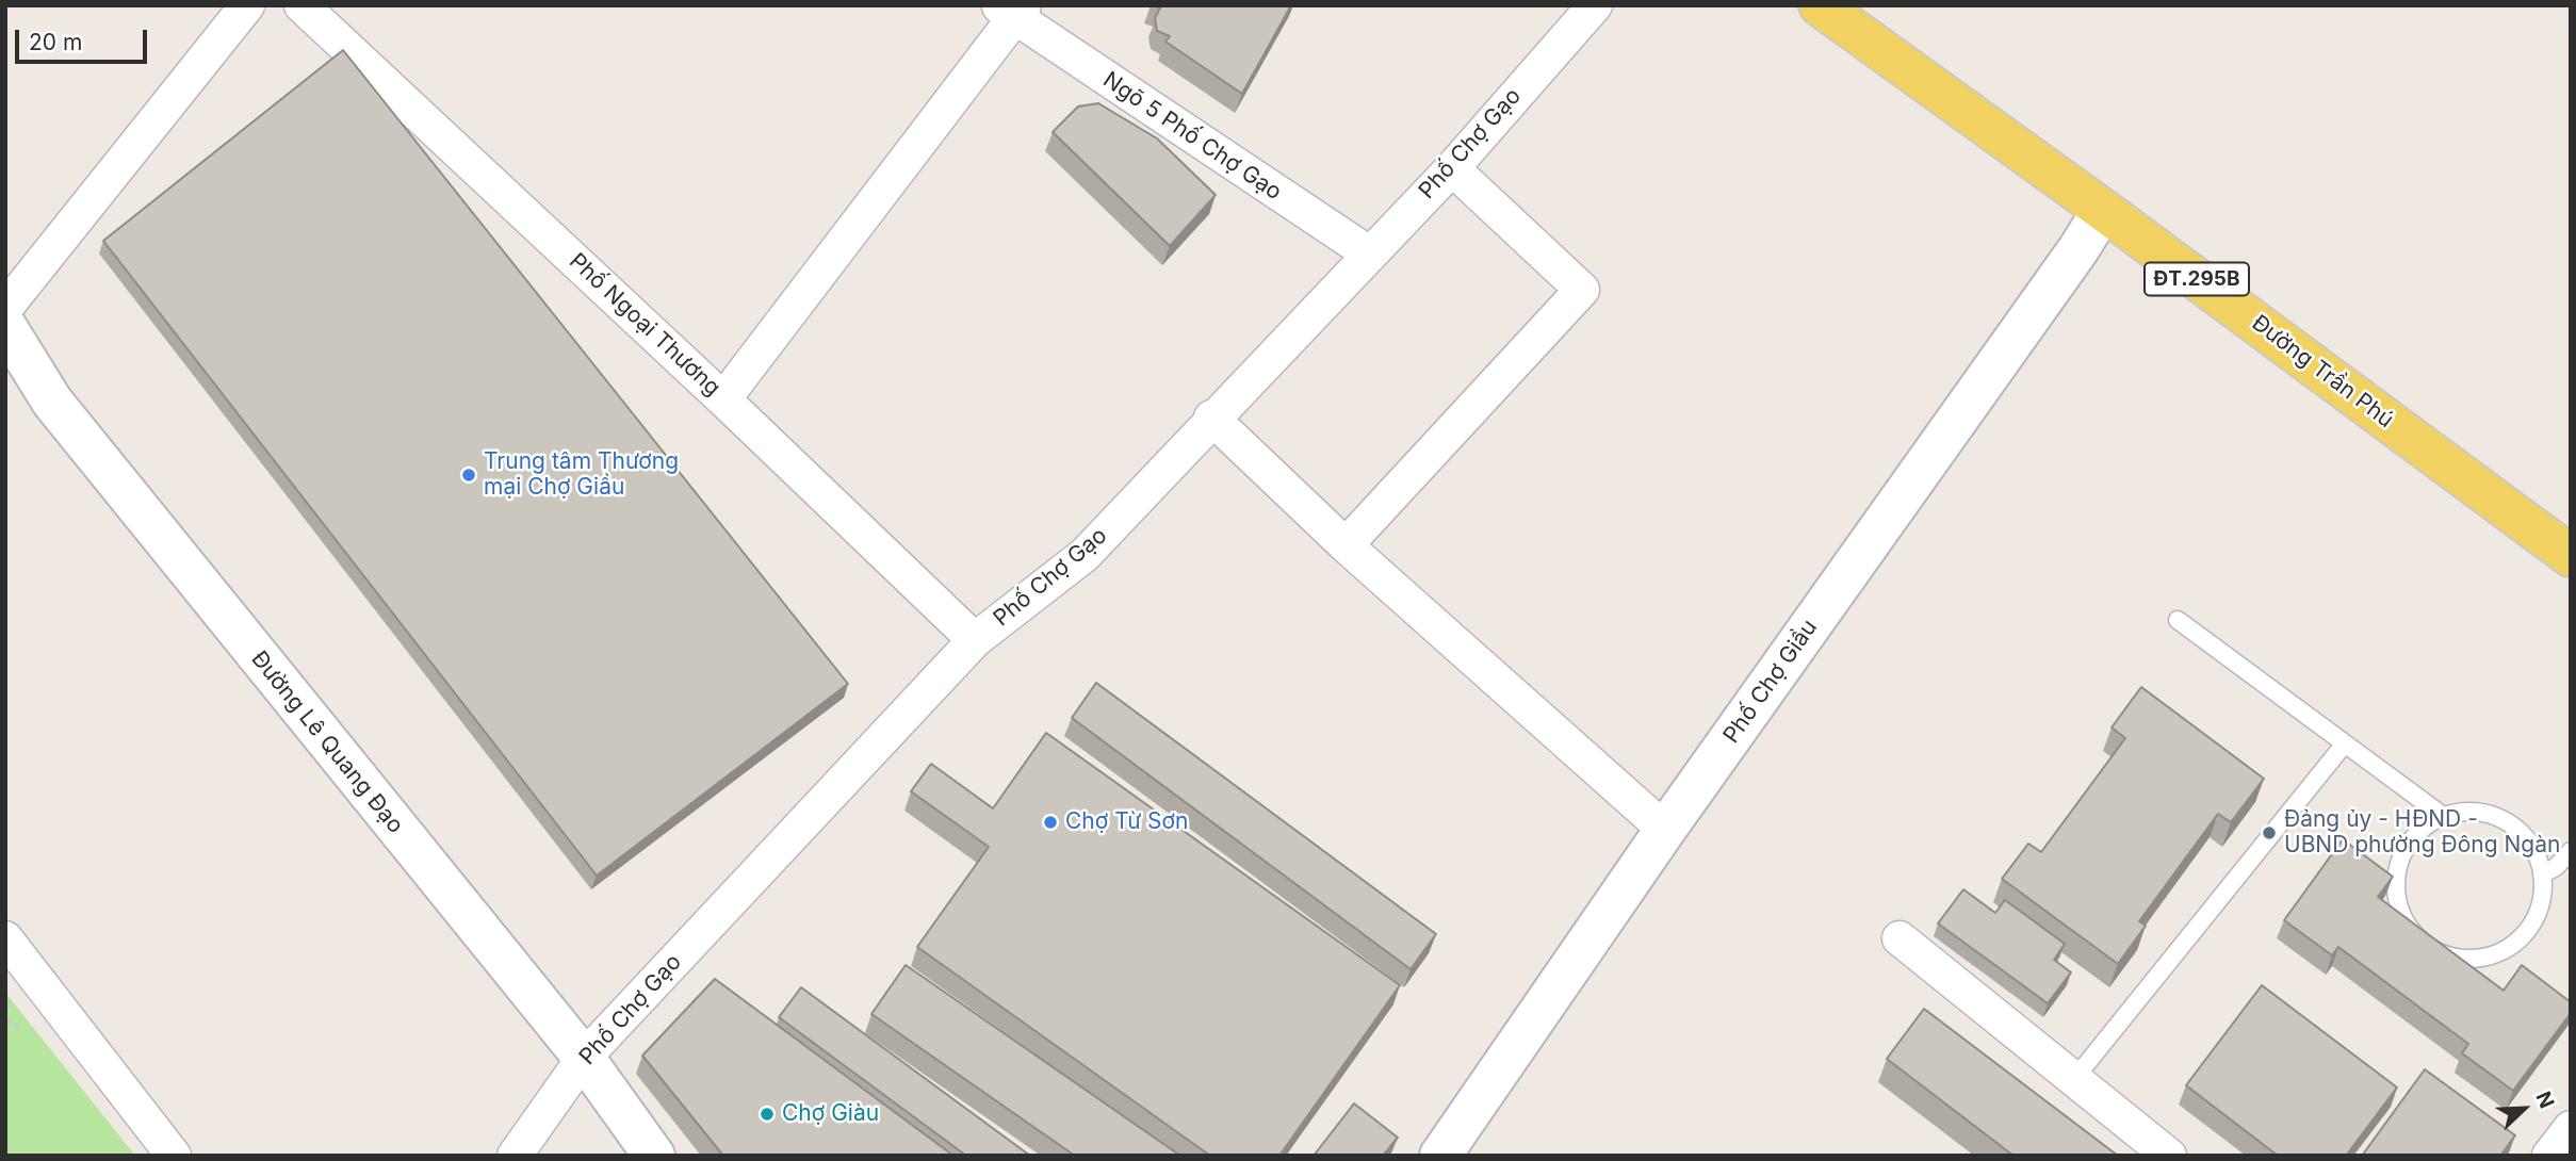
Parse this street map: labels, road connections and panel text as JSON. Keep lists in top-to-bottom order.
{
  "streets": {
    "main road": ["ĐT.295B", "Đường Trần Phú"],
    "street": [
      "Ngõ 5 Phố Chợ Gạo",
      "Phố Chợ Gạo",
      "Phố Ngoại Thương",
      "Phố Chợ Giầu",
      "Đường Lê Quang Đạo"
    ]
  },
  "crossings": [
    ["Ngõ 5 Phố Chợ Gạo", "Phố Chợ Gạo"],
    ["Ngõ 5 Phố Chợ Gạo", "Phố Ngoại Thương"],
    ["Phố Chợ Gạo", "Đường Lê Quang Đạo"],
    ["Đường Trần Phú", "Phố Chợ Giầu"]
  ],
  "places": [
    "Trung tâm Thương mại Chợ Giầu",
    "Chợ Từ Sơn",
    "Đảng ủy - HĐND - UBND phường Đông Ngàn",
    "Chợ Giàu"
  ],
  "scale_bar": "20 m",
  "north": "top right"
}
